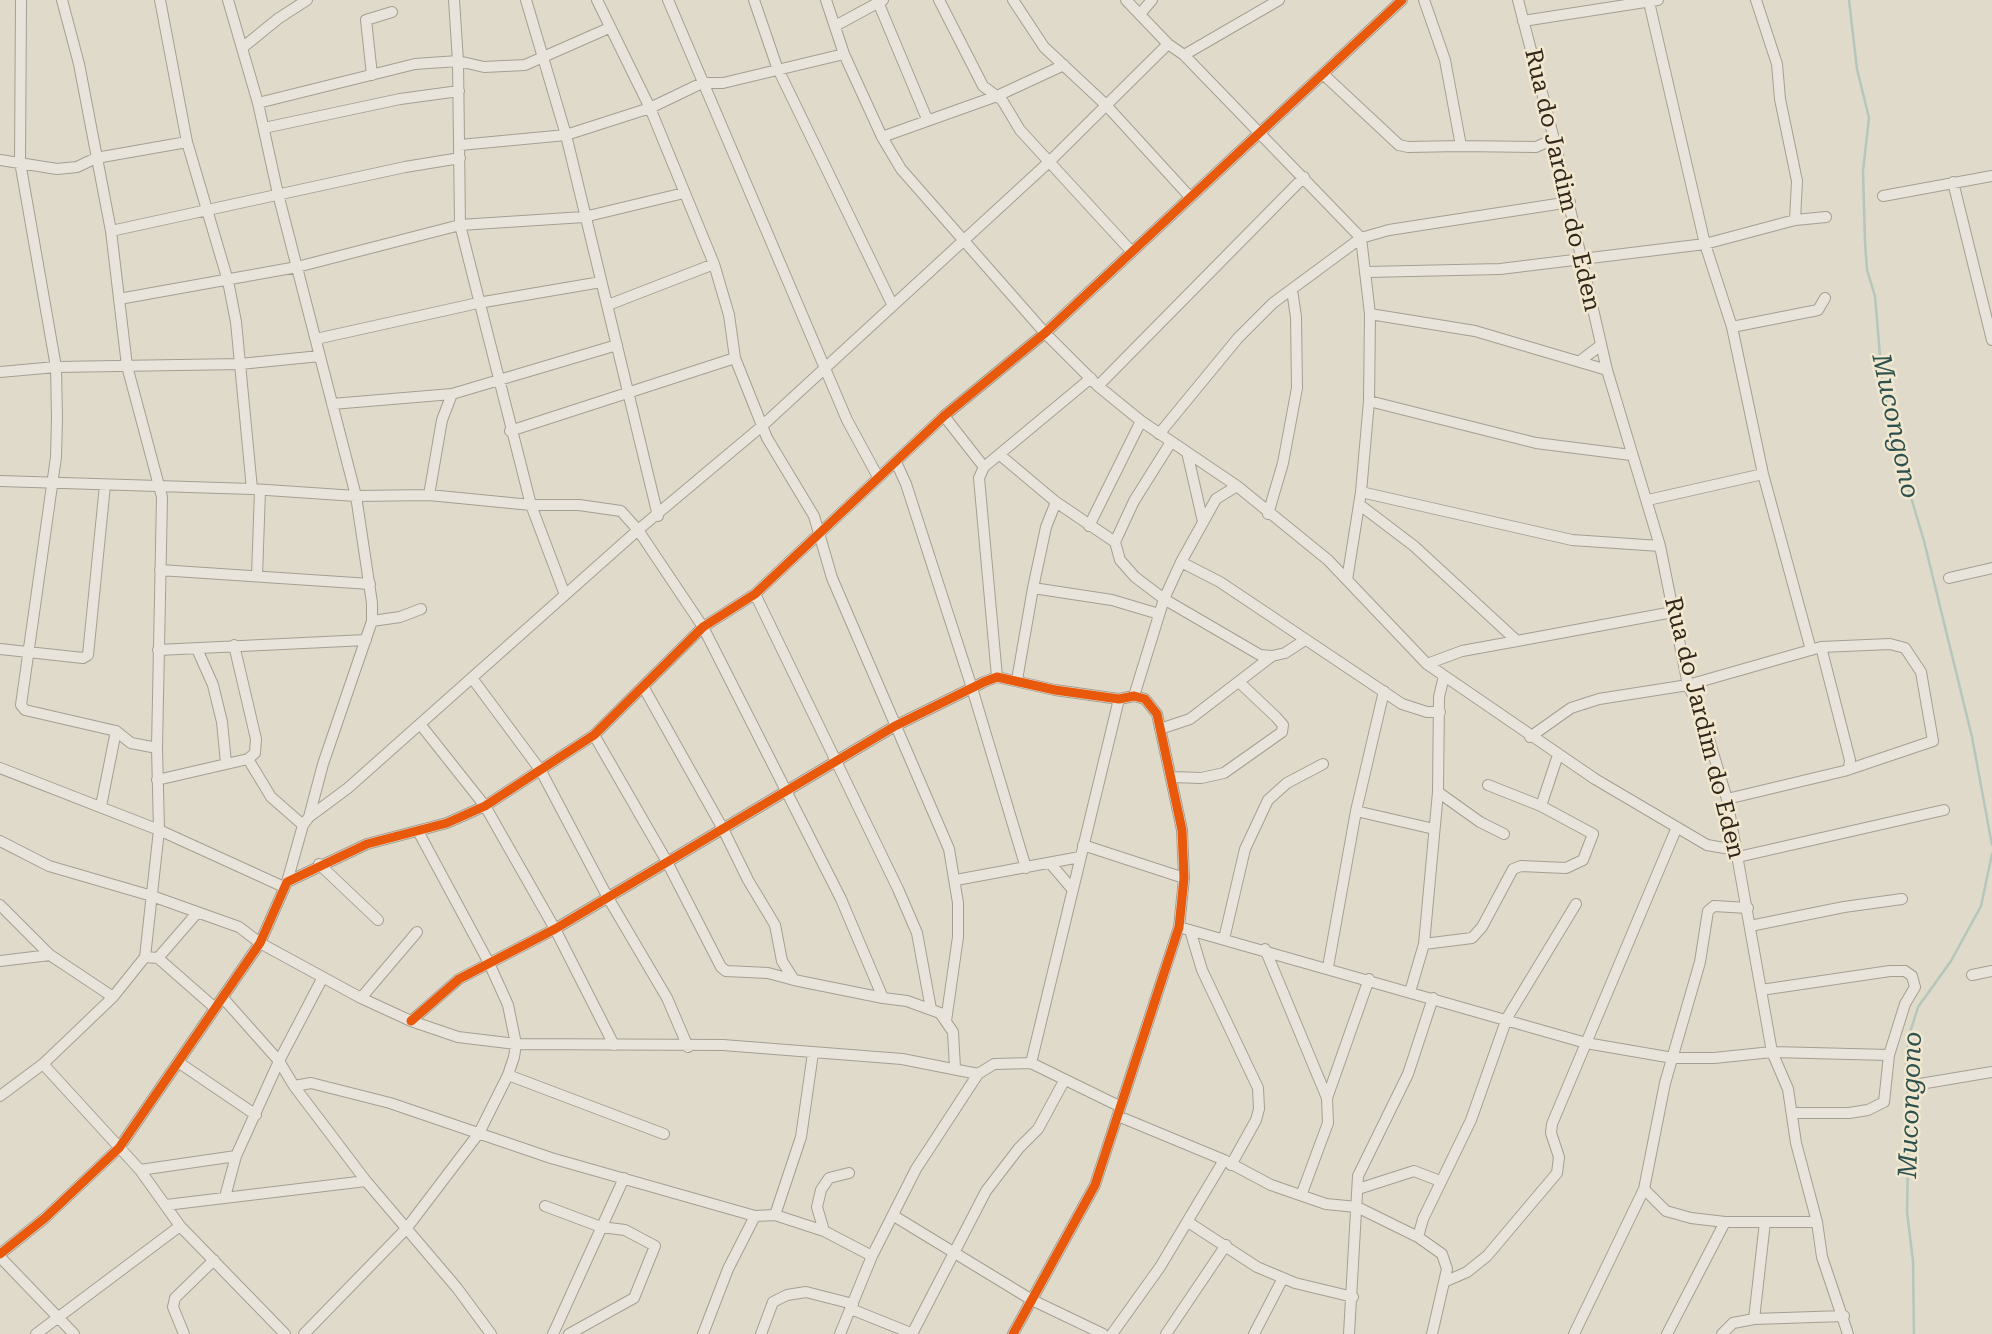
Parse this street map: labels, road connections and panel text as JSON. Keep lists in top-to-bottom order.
{
  "streets": {
    "street": ["Rua do Jardim do Eden"]
  },
  "water": ["Mucongono"]
}
